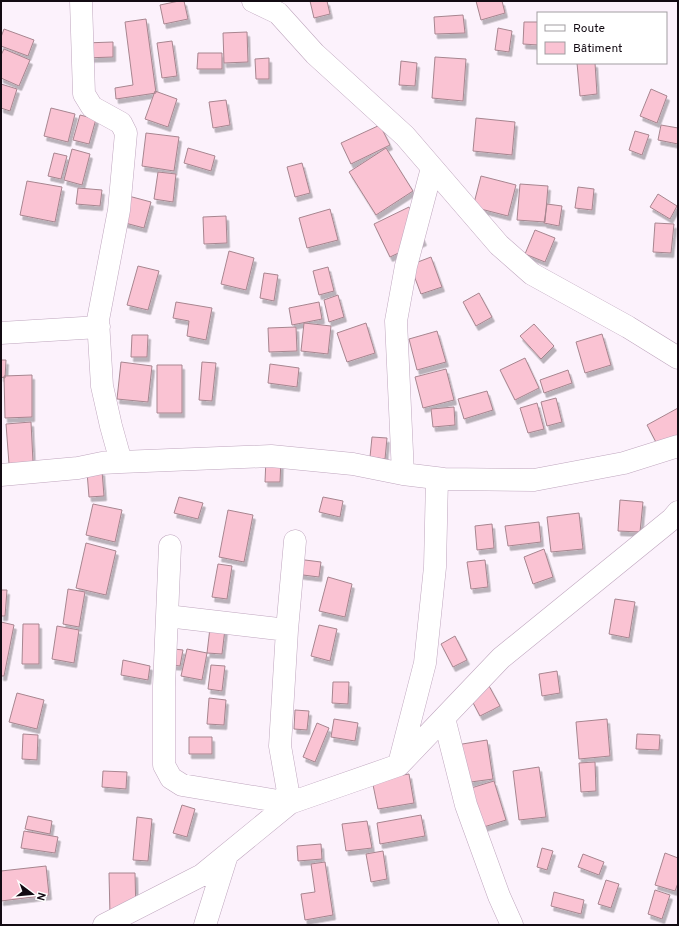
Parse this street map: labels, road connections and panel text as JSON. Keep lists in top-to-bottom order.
{
  "legend": ["Route", "Bâtiment"],
  "north": "right"
}
